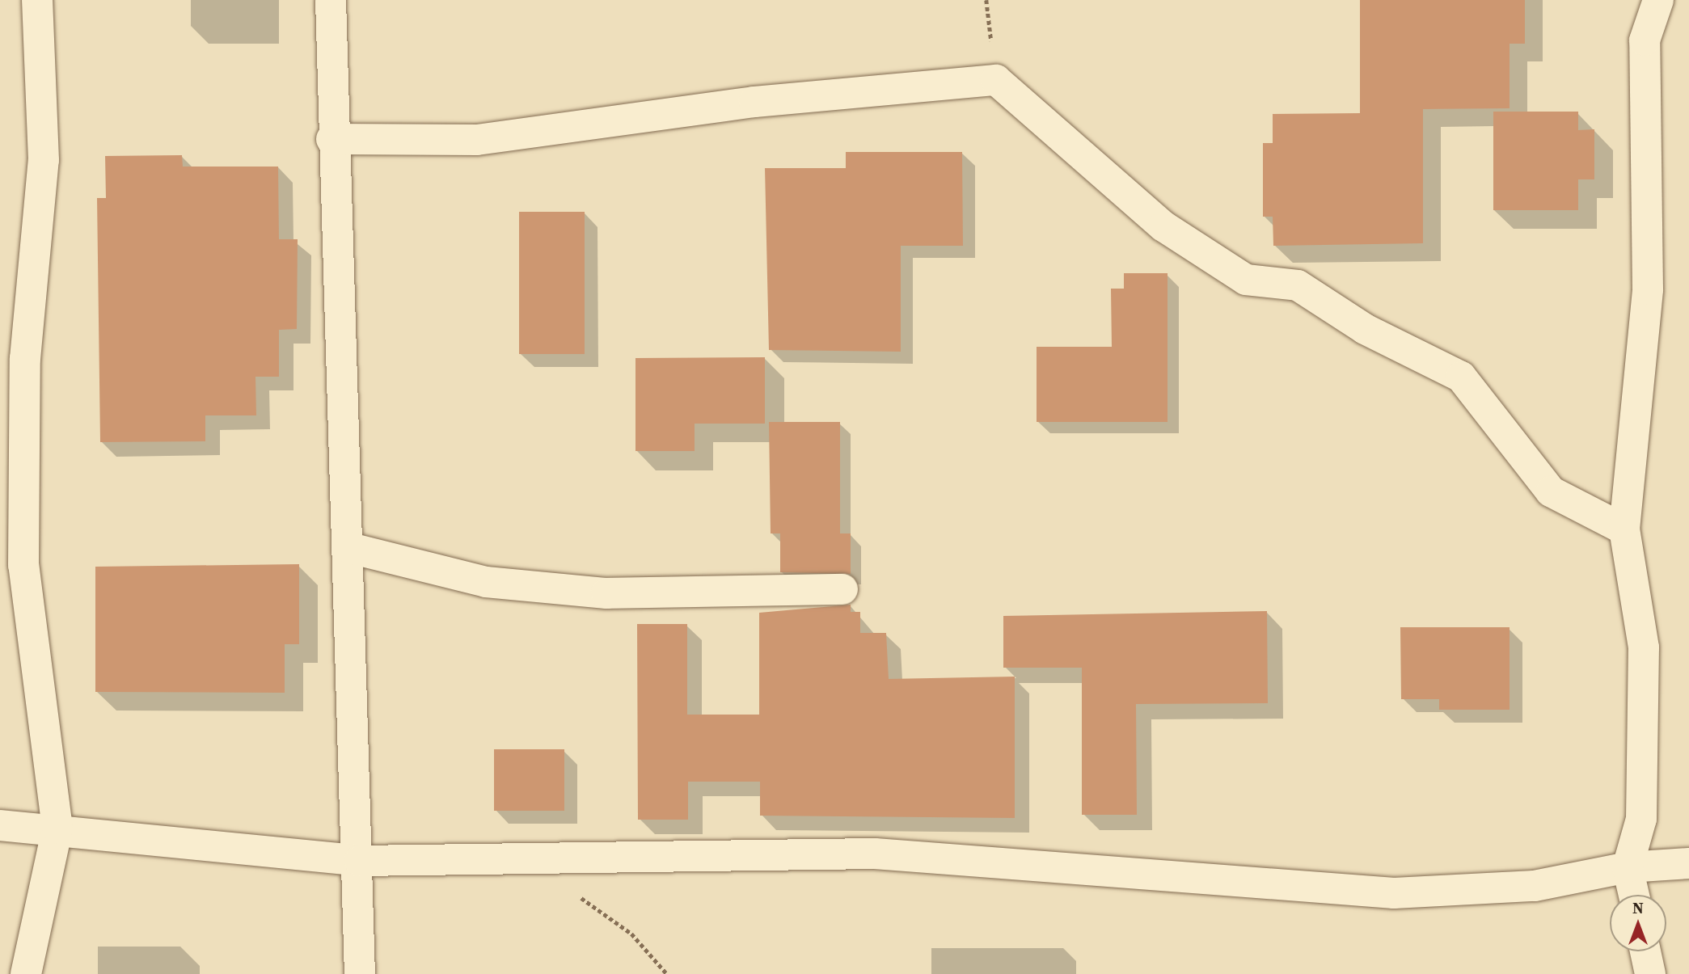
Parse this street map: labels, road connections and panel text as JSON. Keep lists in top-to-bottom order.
{
  "north": "top"
}
